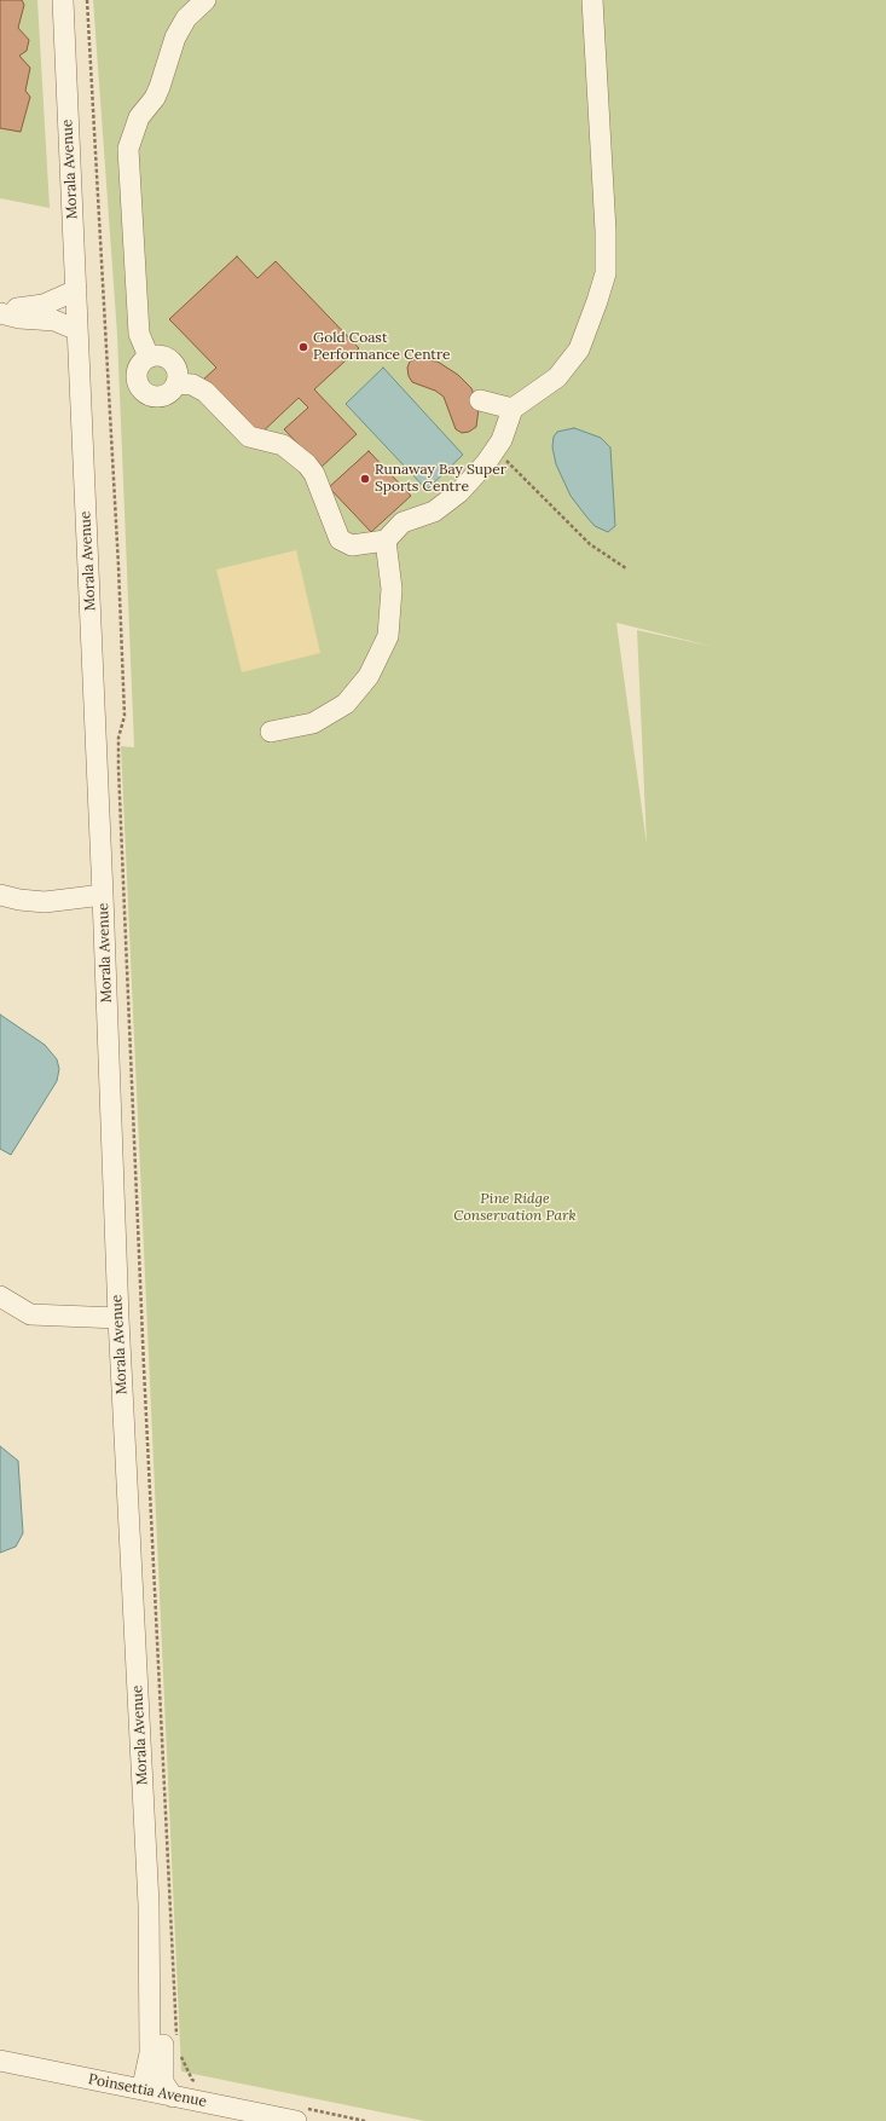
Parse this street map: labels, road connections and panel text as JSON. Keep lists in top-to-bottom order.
{
  "streets": {
    "street": ["Morala Avenue", "Poinsettia Avenue"]
  },
  "crossings": [
    ["Morala Avenue", "Poinsettia Avenue"]
  ],
  "parks": ["Pine Ridge Conservation Park"],
  "places": ["Gold Coast Performance Centre", "Runaway Bay Super Sports Centre"]
}
